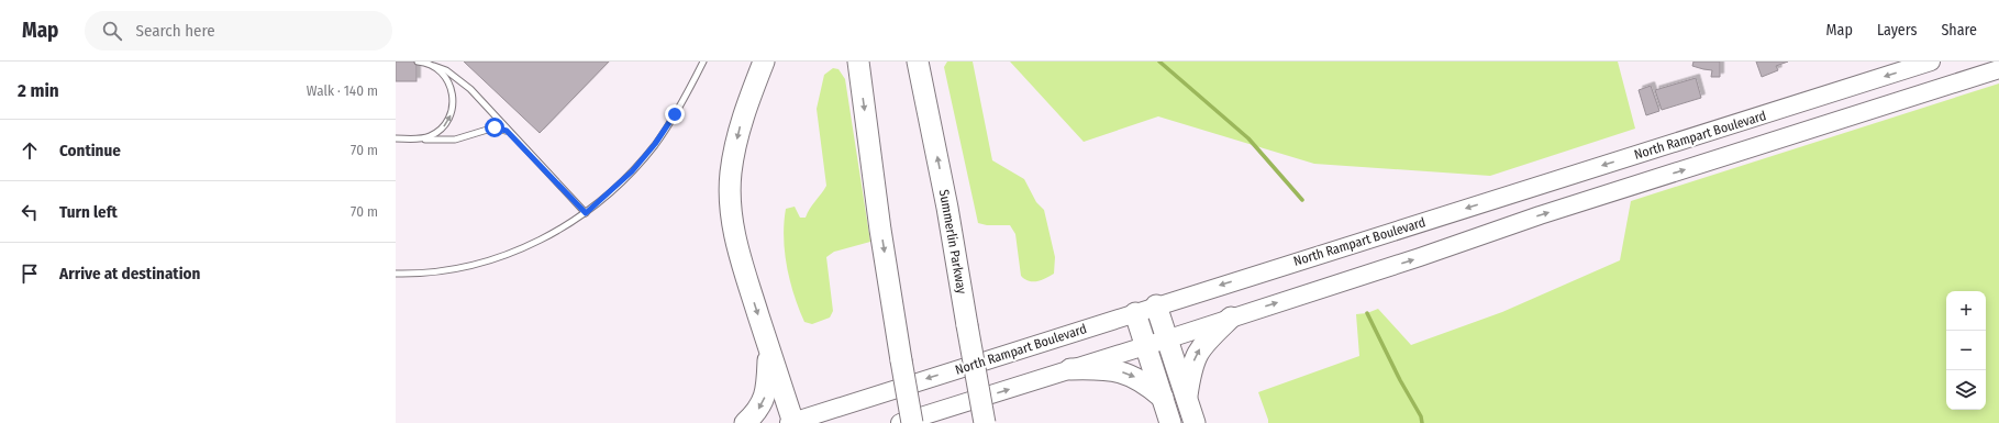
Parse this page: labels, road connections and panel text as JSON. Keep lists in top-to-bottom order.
{
  "streets": {
    "highway": ["Summerlin Parkway"],
    "main road": ["North Rampart Boulevard"]
  },
  "page": {
    "header": "Map",
    "search": "Search here",
    "nav": ["Map", "Layers", "Share"],
    "heading": ["2 min", "Walk · 140 m"],
    "list": [
      ["Continue", "70 m"],
      ["Turn left", "70 m"],
      "Arrive at destination"
    ],
    "map_buttons": ["+", "−"]
  }
}
